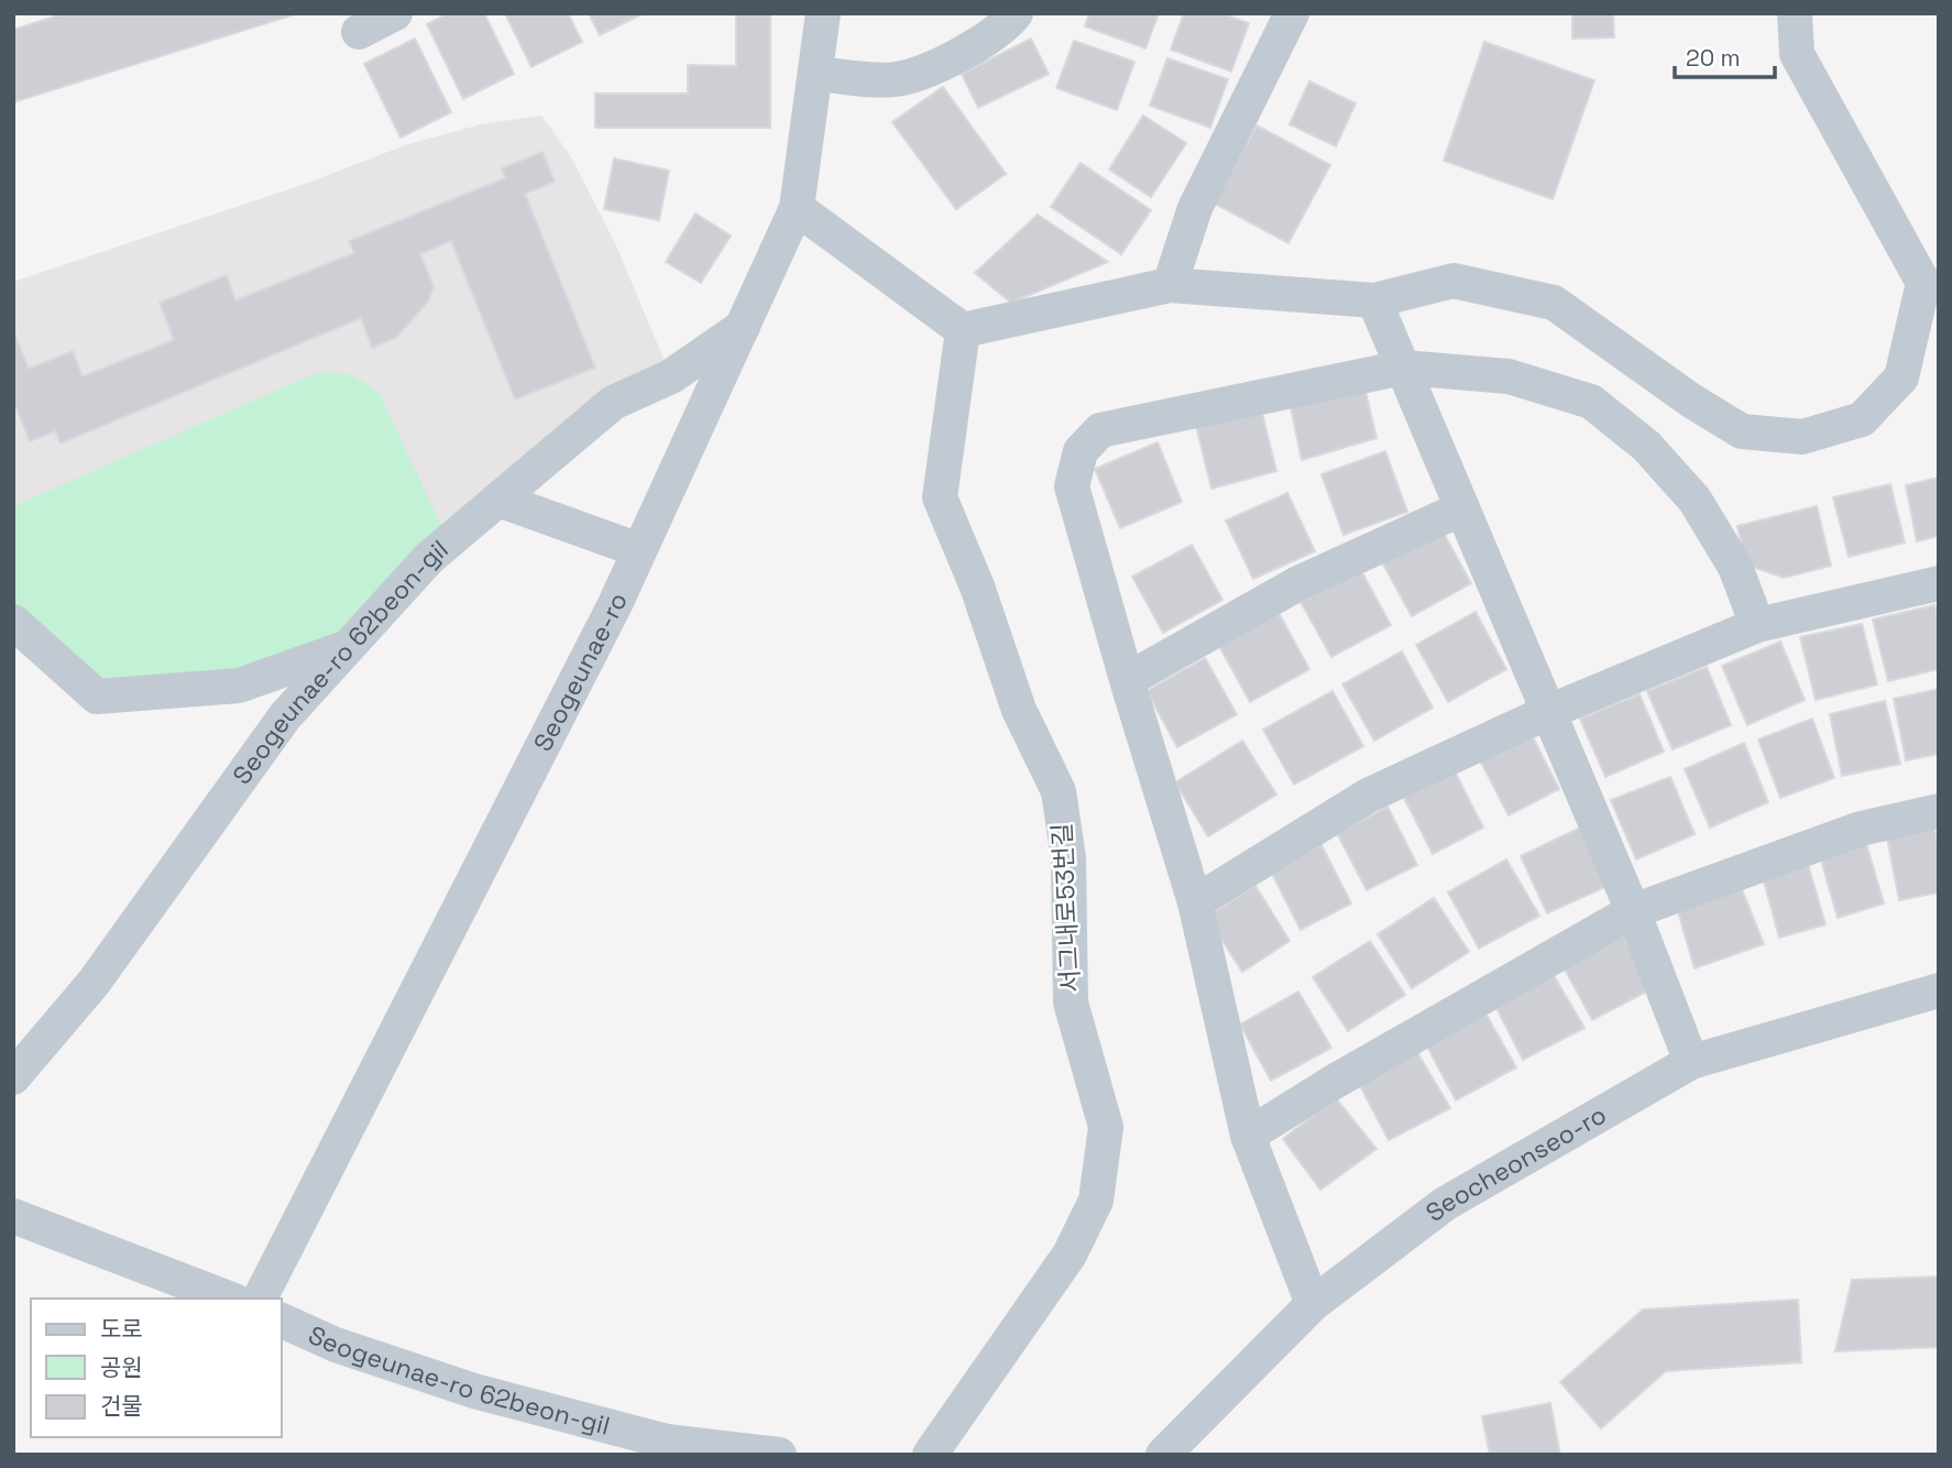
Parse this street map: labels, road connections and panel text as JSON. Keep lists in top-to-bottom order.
{
  "streets": {
    "street": [
      "Seogeunae-ro 62beon-gil",
      "Seogeunae-ro",
      "서그내로53번길",
      "Seocheonseo-ro"
    ]
  },
  "crossings": [
    ["Seogeunae-ro 62beon-gil", "Seogeunae-ro"]
  ],
  "legend": ["도로", "공원", "건물"],
  "scale_bar": "20 m"
}
